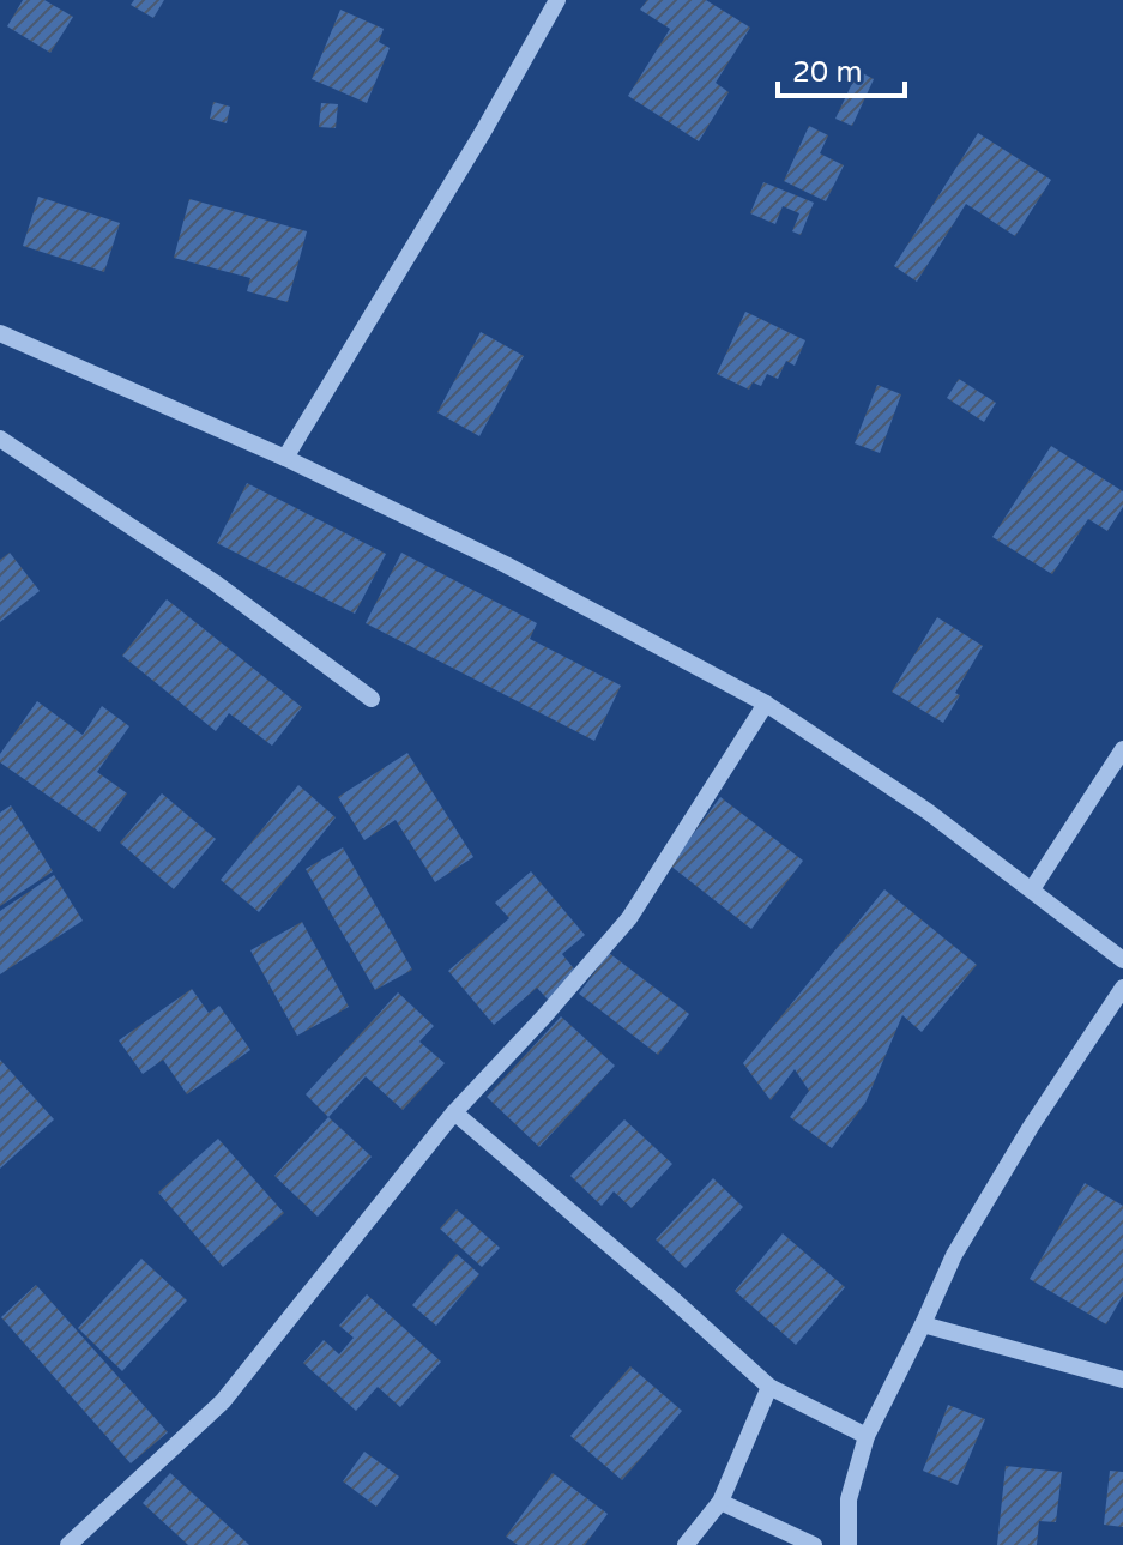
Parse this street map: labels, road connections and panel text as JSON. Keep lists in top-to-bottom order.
{
  "scale_bar": "20 m"
}
